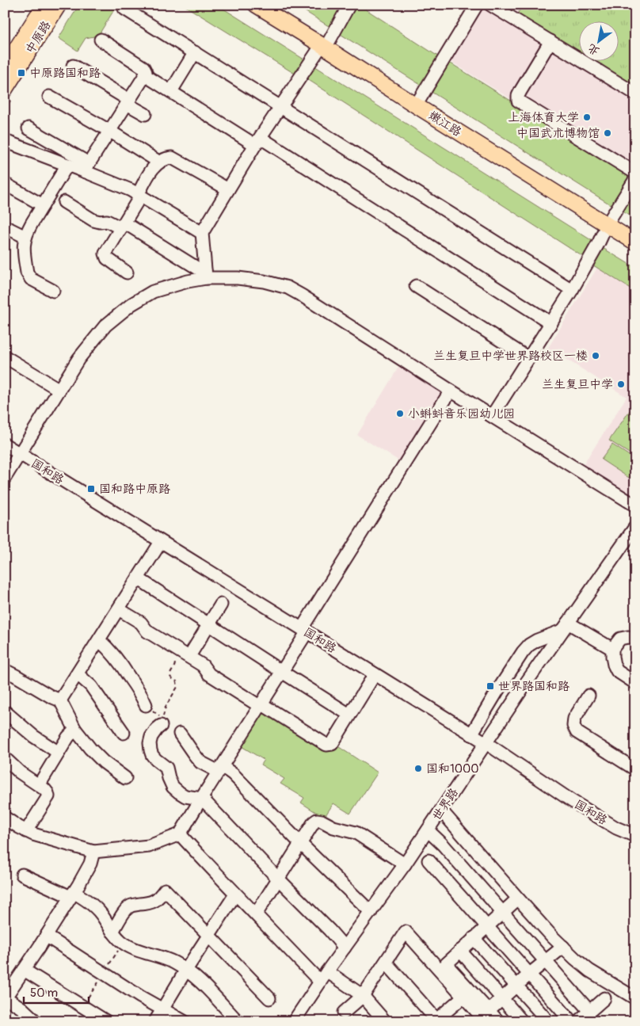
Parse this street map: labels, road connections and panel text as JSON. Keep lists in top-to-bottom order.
{
  "streets": {
    "main road": ["中原路", "嫩江路"],
    "street": ["国和路", "世界路"]
  },
  "crossings": [
    ["国和路", "世界路"]
  ],
  "places": {
    "transit": ["中原路国和路", "国和路中原路", "世界路国和路"],
    "other": [
      "上海体育大学",
      "中国武术博物馆",
      "兰生复旦中学世界路校区一楼",
      "兰生复旦中学",
      "小蝌蚪音乐园幼儿园",
      "国和1000"
    ]
  },
  "scale_bar": "50 m",
  "north": "bottom left"
}
